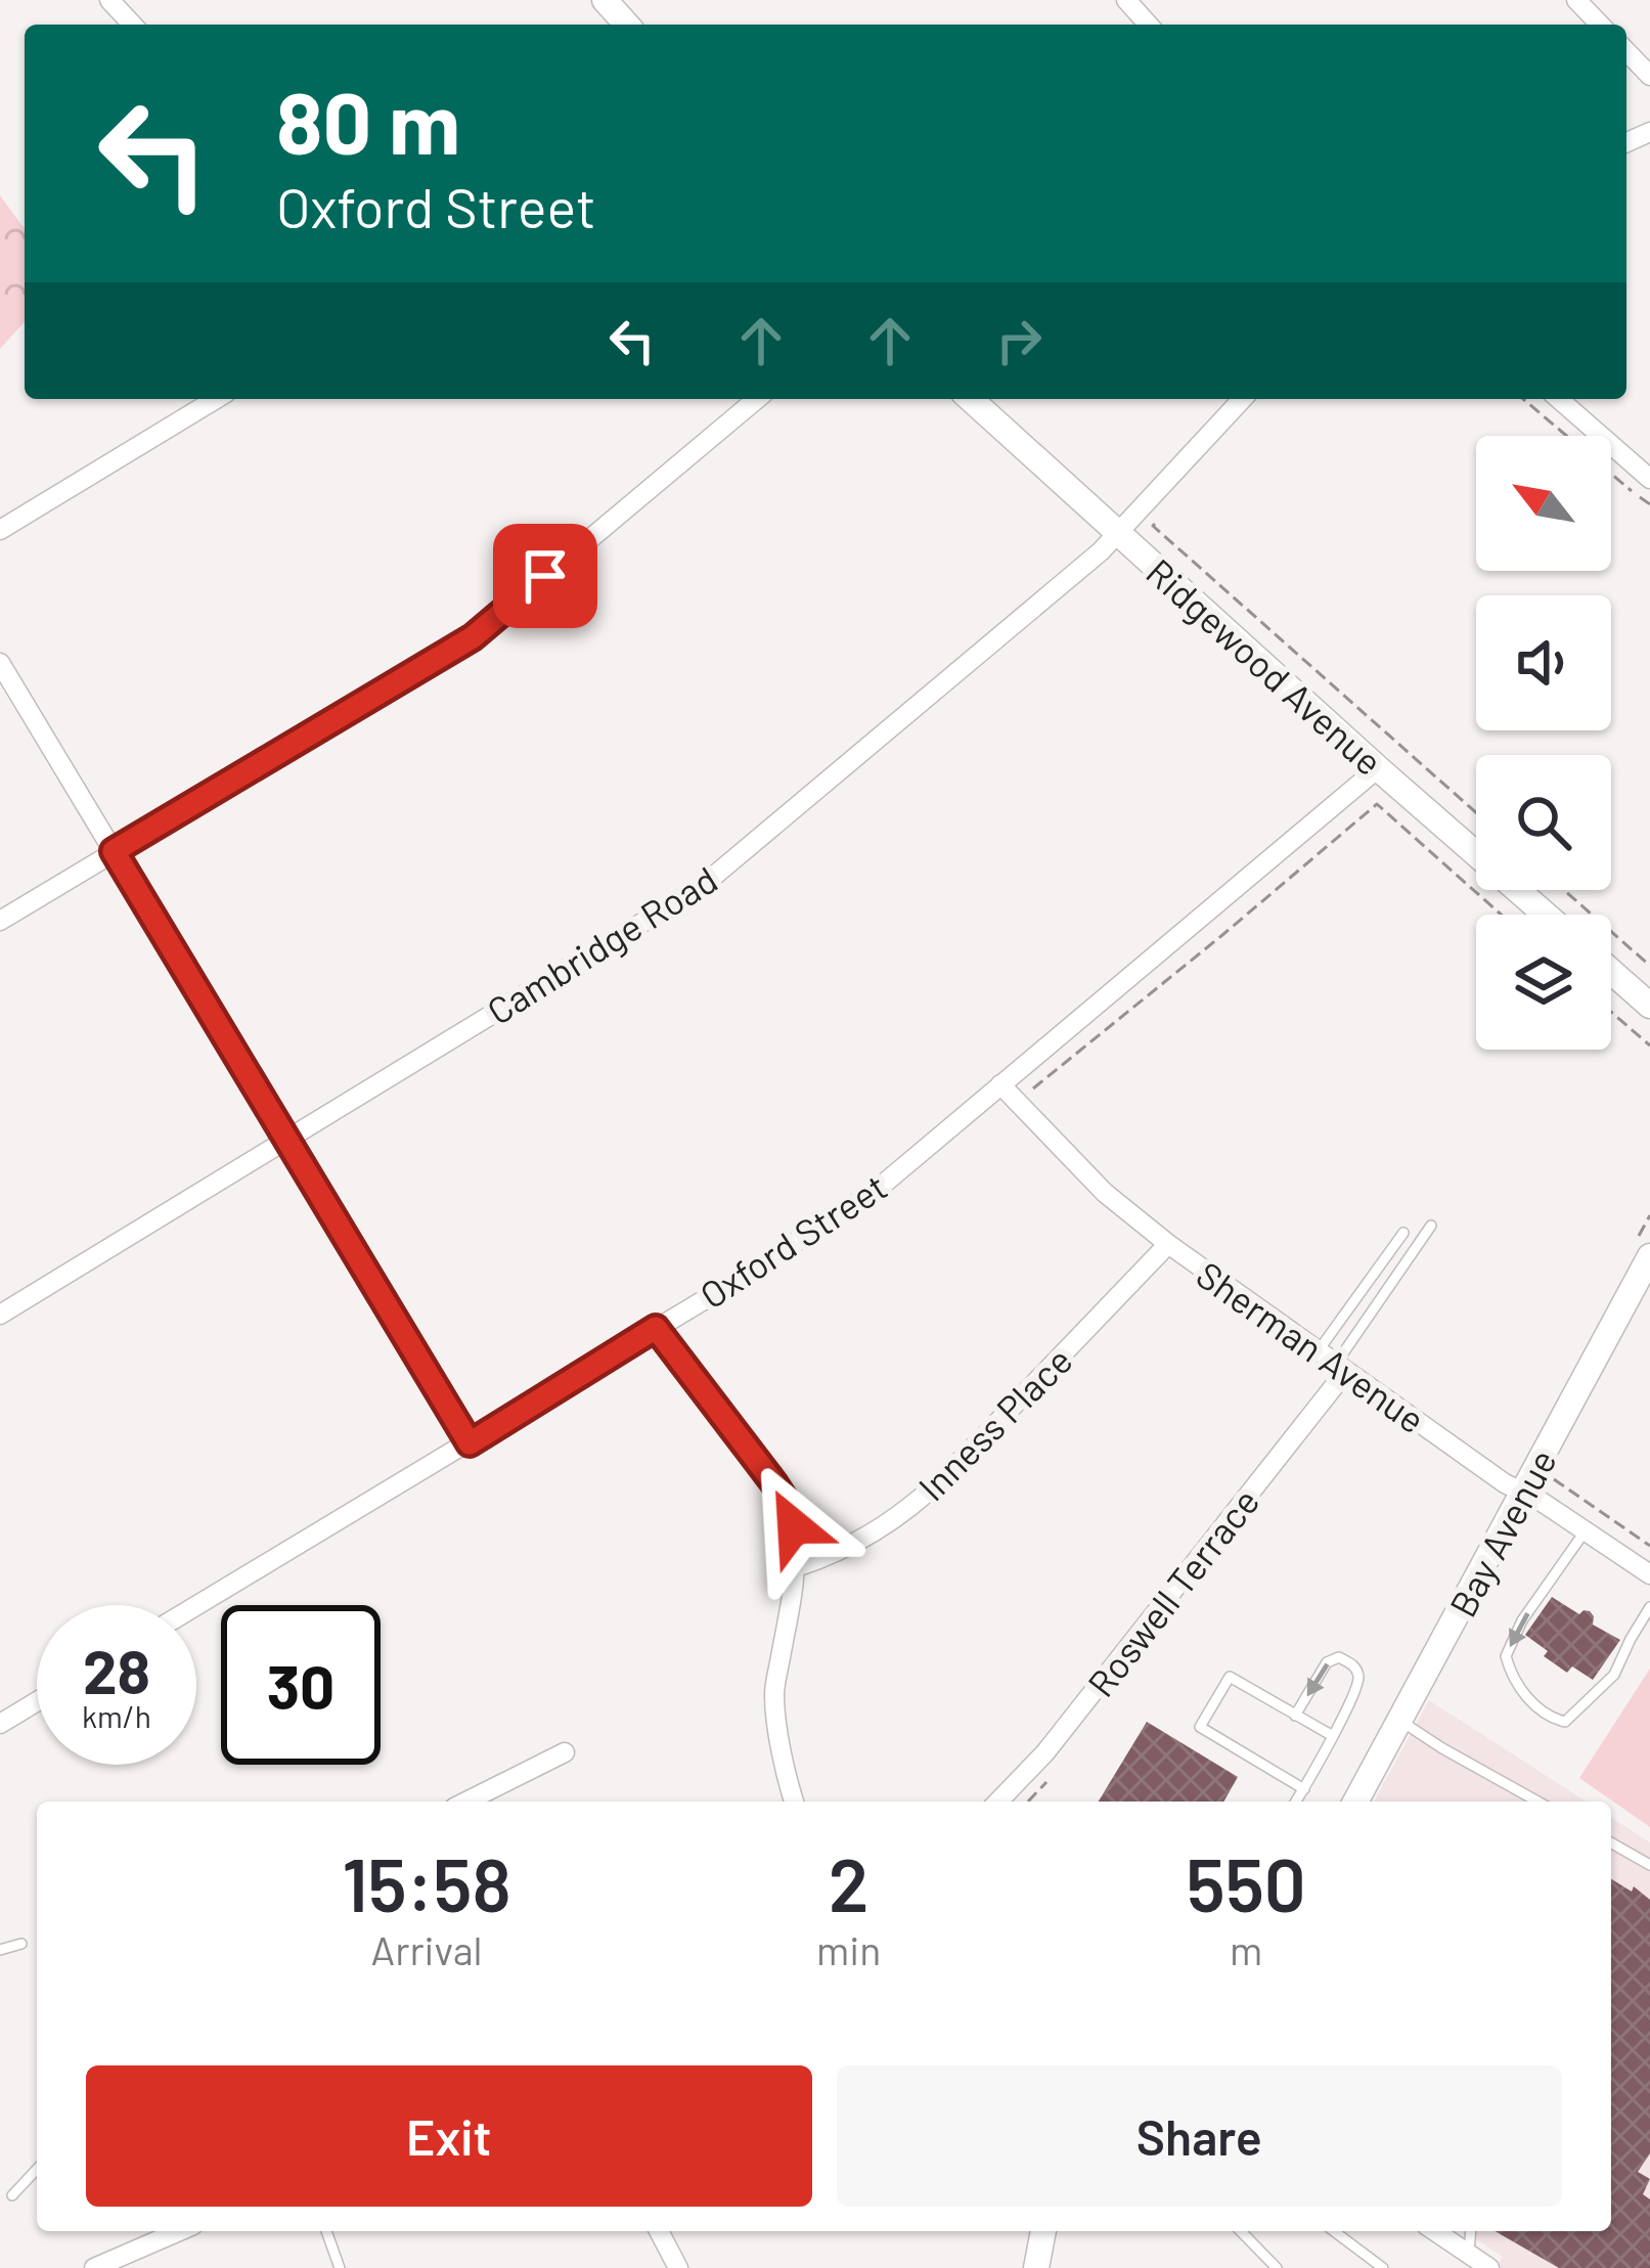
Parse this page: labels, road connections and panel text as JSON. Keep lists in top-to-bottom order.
{
  "streets": {
    "street": [
      "Ridgewood Avenue",
      "Cambridge Road",
      "Oxford Street",
      "Sherman Avenue",
      "Inness Place",
      "Bay Avenue",
      "Roswell Terrace"
    ]
  },
  "crossings": [
    ["Ridgewood Avenue", "Cambridge Road"],
    ["Ridgewood Avenue", "Oxford Street"],
    ["Oxford Street", "Sherman Avenue"],
    ["Sherman Avenue", "Inness Place"],
    ["Sherman Avenue", "Bay Avenue"],
    ["Sherman Avenue", "Roswell Terrace"]
  ],
  "north": "top left",
  "page": {
    "turn": ["80 m", "Oxford Street"],
    "speed": "28 km/h",
    "limit": "30",
    "eta": [
      "15:58",
      "Arrival",
      "2",
      "min",
      "550",
      "m"
    ],
    "buttons": ["Exit", "Share"]
  }
}
